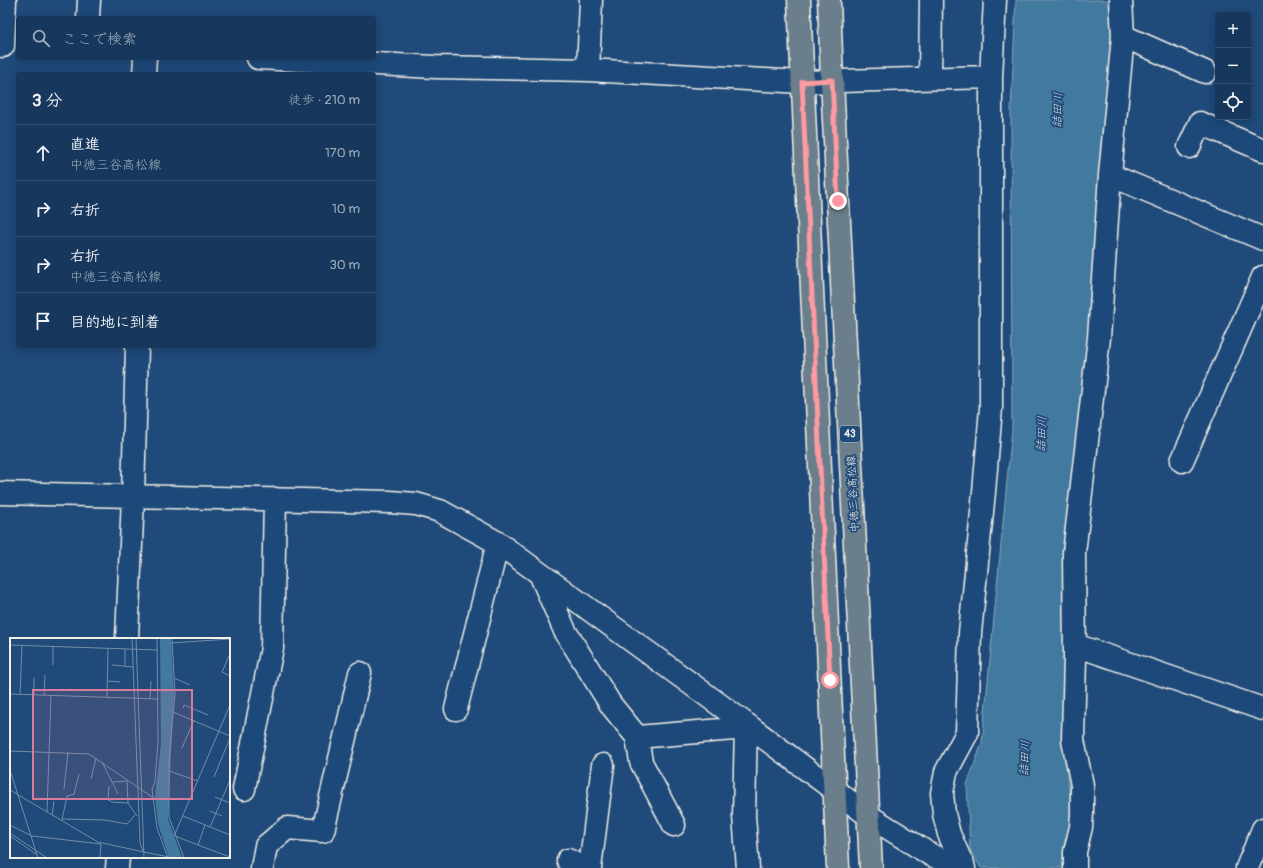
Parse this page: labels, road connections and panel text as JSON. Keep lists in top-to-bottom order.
{
  "streets": {
    "main road": ["43", "中徳三谷高松線"]
  },
  "water": ["詰田川"],
  "page": {
    "map_buttons": ["+", "−"],
    "search": "ここで検索",
    "heading": ["3 分", "徒歩 · 210 m"],
    "list": [
      ["直進", "中徳三谷高松線", "170 m"],
      ["右折", "10 m"],
      ["右折", "中徳三谷高松線", "30 m"],
      "目的地に到着"
    ]
  }
}
